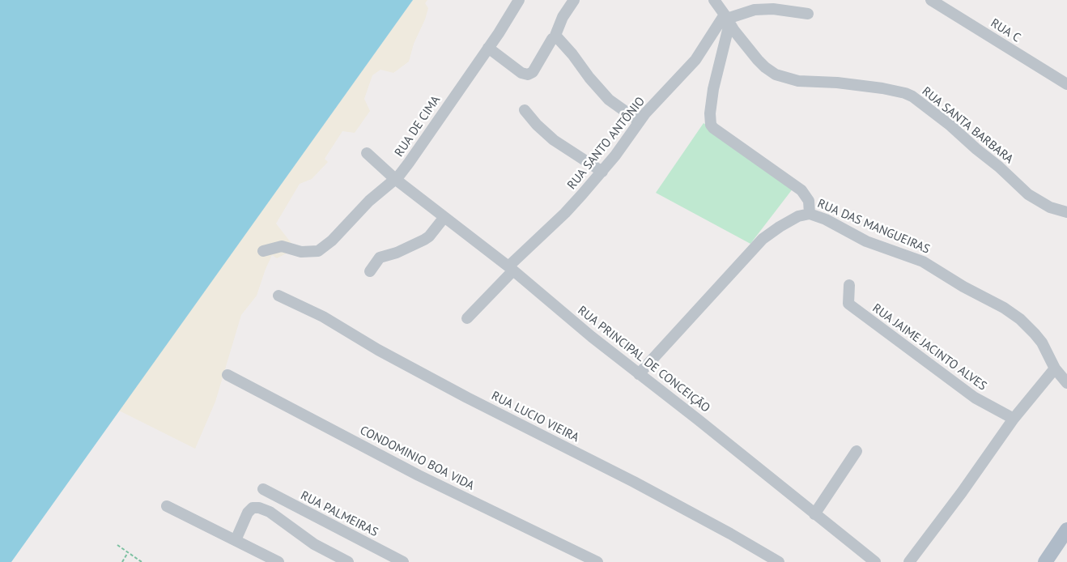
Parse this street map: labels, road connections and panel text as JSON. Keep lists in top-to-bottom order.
{
  "streets": {
    "street": [
      "RUA C",
      "RUA SANTA BARBARA",
      "RUA DE CIMA",
      "RUA SANTO ANTÔNIO",
      "RUA DAS MANGUEIRAS",
      "RUA JAIME JACINTO ALVES",
      "RUA PRINCIPAL DE CONCEIÇÃO",
      "RUA LUCIO VIEIRA",
      "CONDOMINIO BOA VIDA",
      "RUA PALMEIRAS"
    ]
  },
  "crossings": [
    ["RUA SANTA BARBARA", "RUA SANTO ANTÔNIO"],
    ["RUA DE CIMA", "RUA PRINCIPAL DE CONCEIÇÃO"],
    ["RUA SANTO ANTÔNIO", "RUA PRINCIPAL DE CONCEIÇÃO"],
    ["RUA DAS MANGUEIRAS", "RUA PRINCIPAL DE CONCEIÇÃO"]
  ]
}
